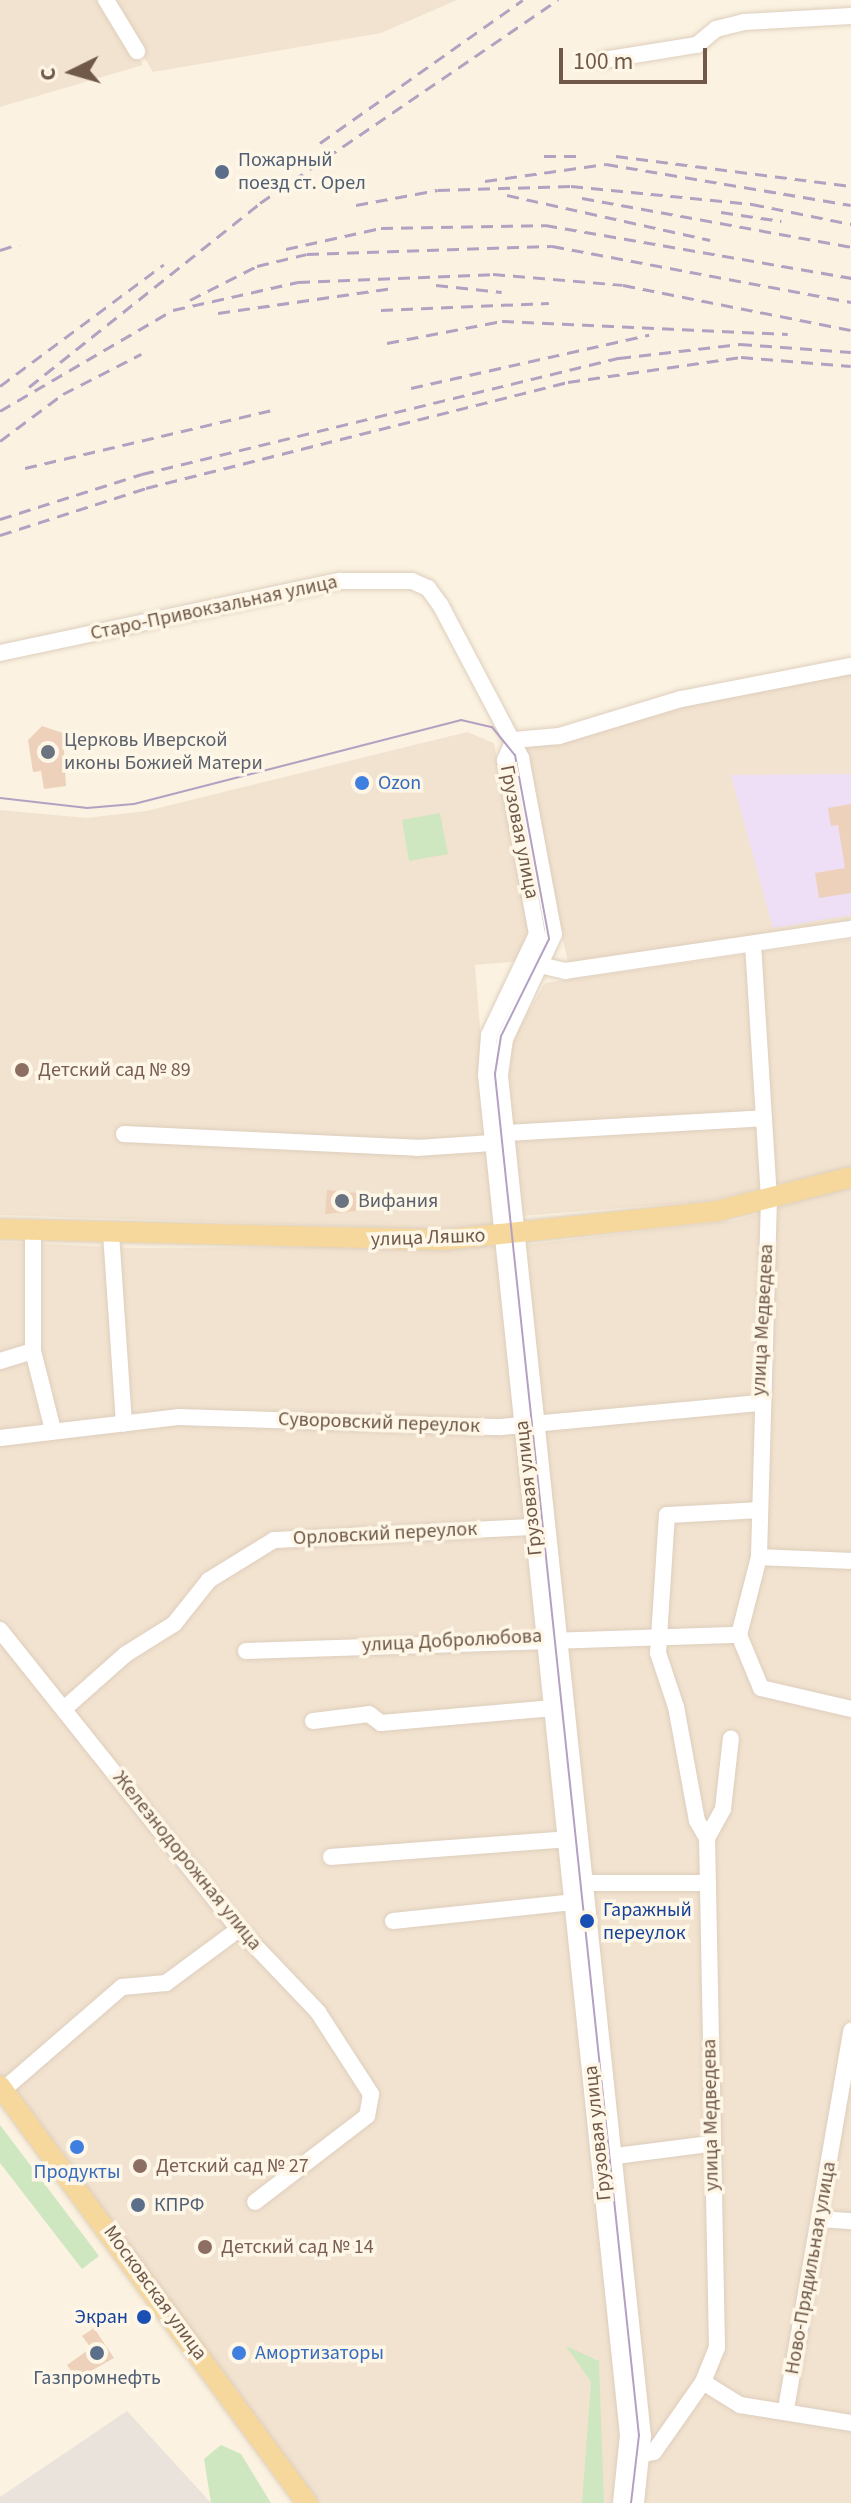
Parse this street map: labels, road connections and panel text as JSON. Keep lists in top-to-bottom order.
{
  "streets": {
    "main road": ["улица Ляшко", "Московская улица"],
    "street": [
      "Старо-Привокзальная улица",
      "Грузовая улица",
      "улица Медведева",
      "Суворовский переулок",
      "Орловский переулок",
      "улица Добролюбова",
      "Железнодорожная улица",
      "Ново-Прядильная улица"
    ]
  },
  "crossings": [
    ["Старо-Привокзальная улица", "Грузовая улица"],
    ["Грузовая улица", "улица Ляшко"],
    ["Грузовая улица", "улица Медведева"],
    ["Грузовая улица", "Суворовский переулок"],
    ["Грузовая улица", "Орловский переулок"],
    ["Грузовая улица", "улица Добролюбова"],
    ["улица Ляшко", "улица Медведева"],
    ["улица Медведева", "Суворовский переулок"],
    ["улица Медведева", "улица Добролюбова"],
    ["Орловский переулок", "Железнодорожная улица"]
  ],
  "places": [
    "Пожарный поезд ст. Орел",
    "Церковь Иверской иконы Божией Матери",
    "Ozon",
    "Детский сад № 89",
    "Вифания",
    "Гаражный переулок",
    "Продукты",
    "Детский сад № 27",
    "КПРФ",
    "Детский сад № 14",
    "Экран",
    "Газпромнефть",
    "Амортизаторы"
  ],
  "scale_bar": "100 m",
  "north": "left"
}
